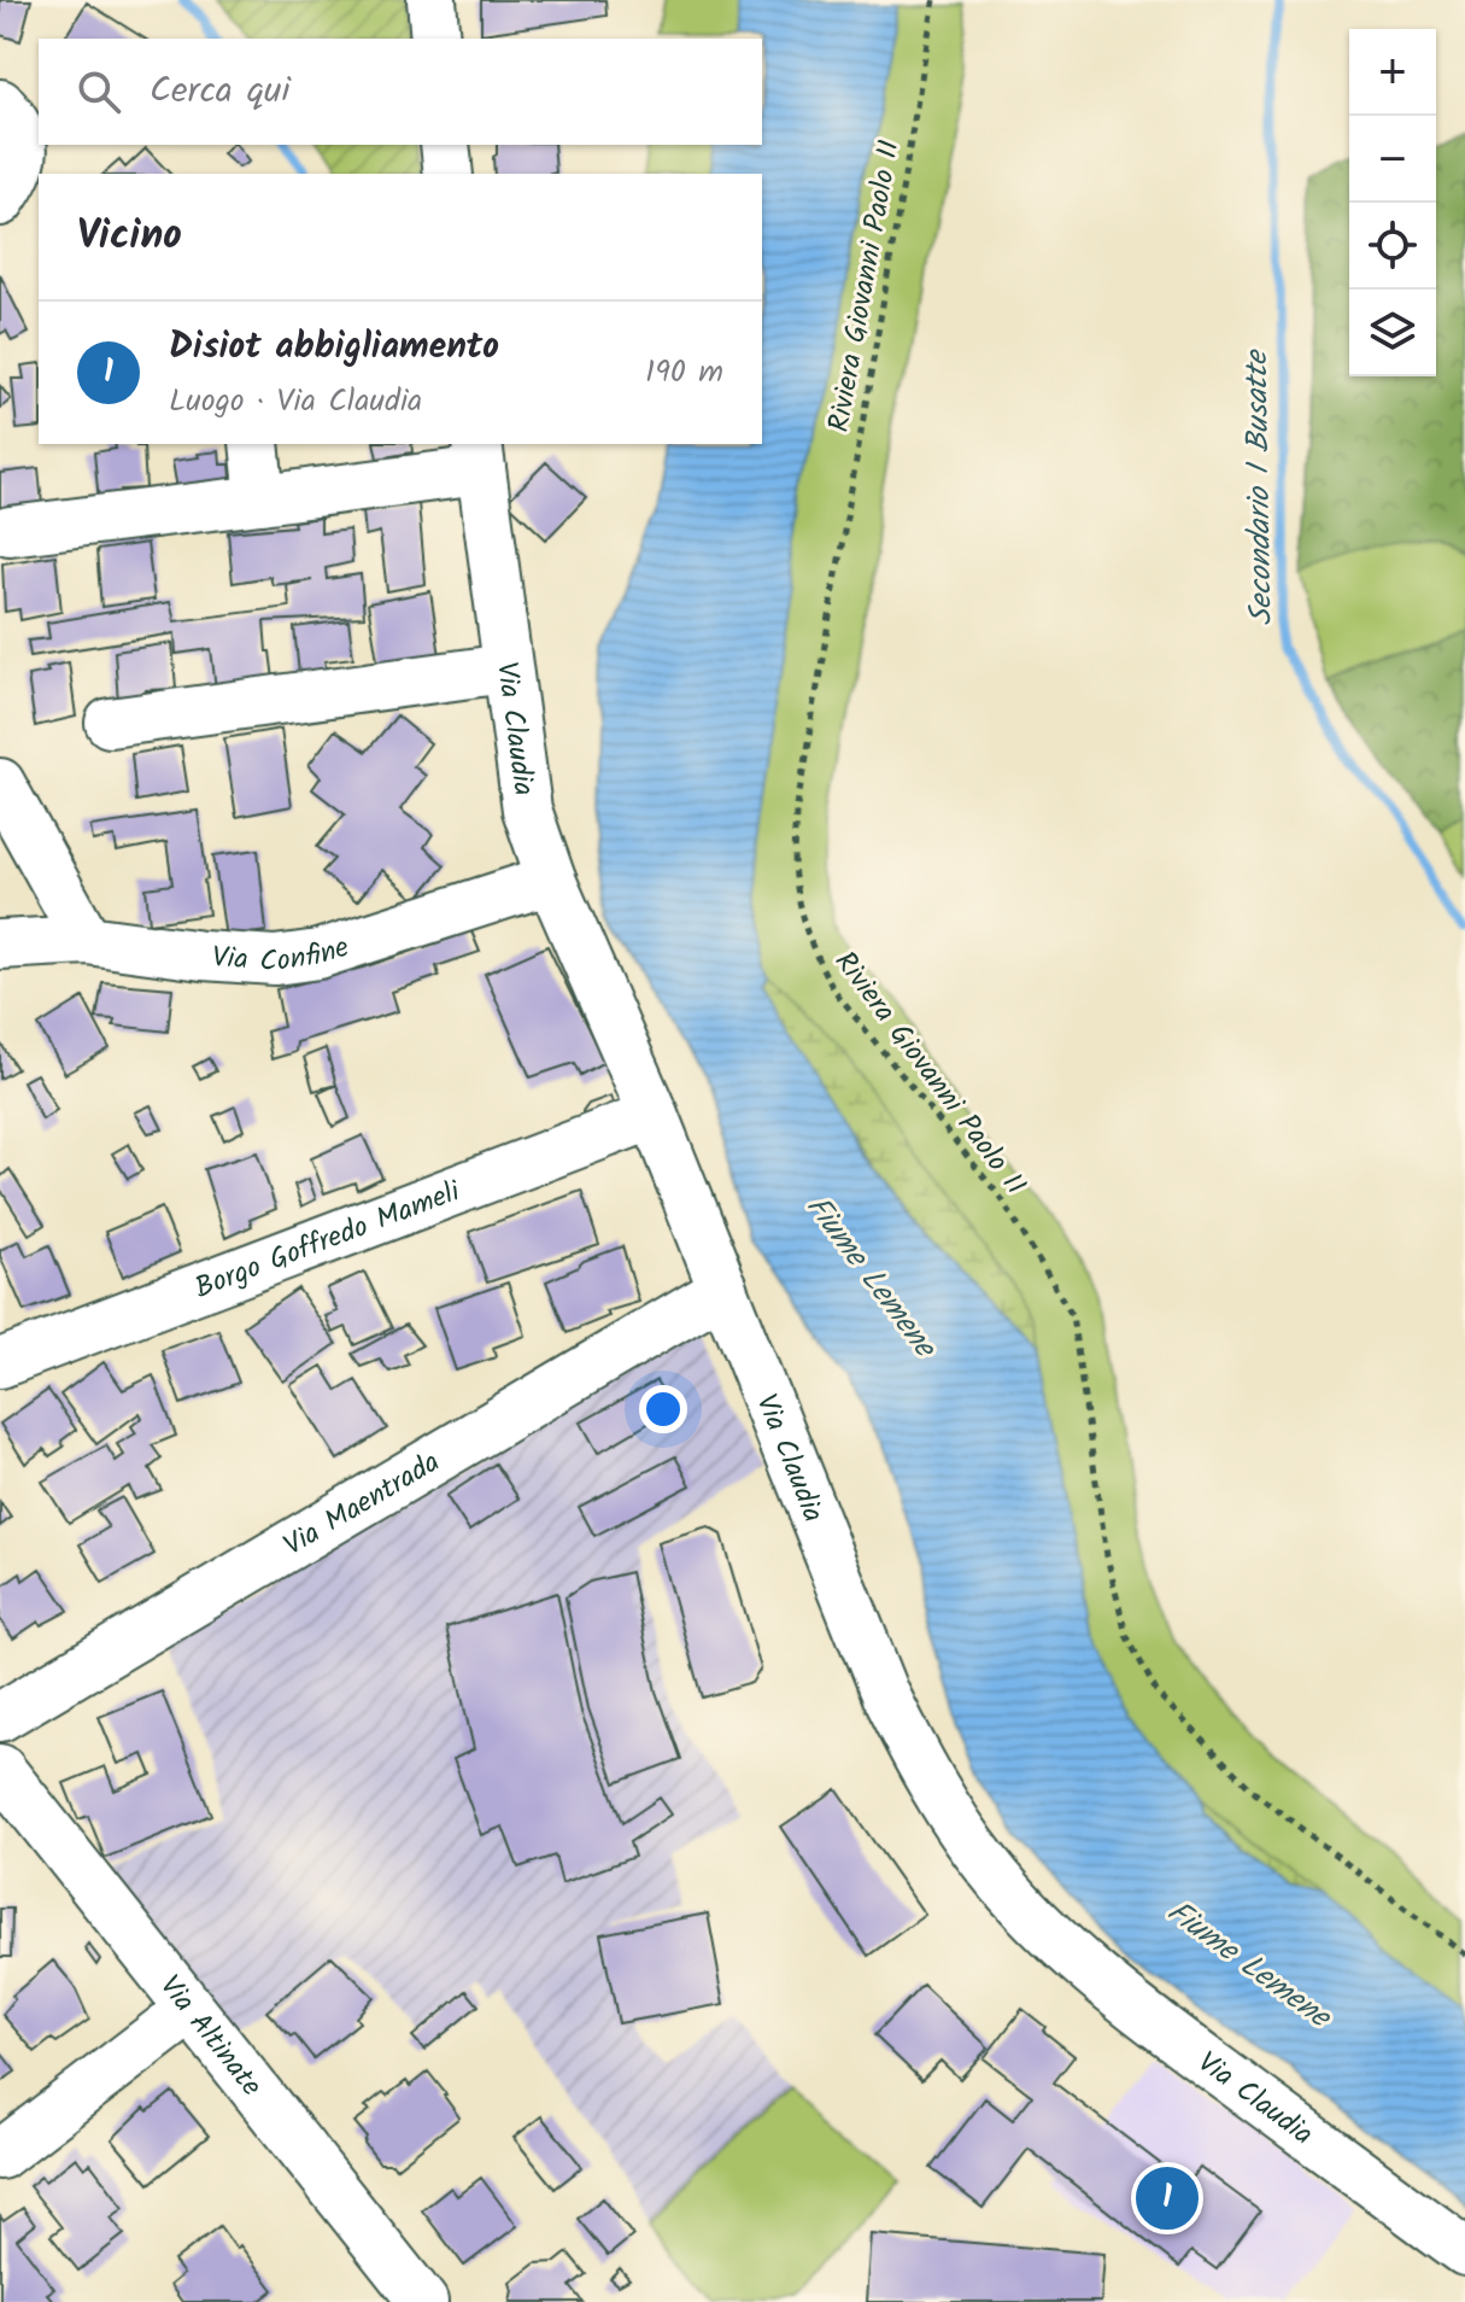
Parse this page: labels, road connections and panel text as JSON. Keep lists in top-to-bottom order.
{
  "streets": {
    "street": [
      "Via Claudia",
      "Via Confine",
      "Borgo Goffredo Mameli",
      "Via Maentrada",
      "Via Altinate"
    ],
    "path": ["Riviera Giovanni Paolo II"]
  },
  "crossings": [
    ["Via Claudia", "Via Confine"],
    ["Via Claudia", "Borgo Goffredo Mameli"],
    ["Via Claudia", "Via Maentrada"]
  ],
  "water": ["Secondario I Busatte", "Fiume Lemene"],
  "page": {
    "map_buttons": ["+", "−"],
    "search": "Cerca qui",
    "heading": "Vicino",
    "list": [
      {
        "mark": "1",
        "name": "Disiot abbigliamento",
        "note": "Luogo · Via Claudia",
        "value": "190 m"
      }
    ],
    "pins": "1"
  }
}
